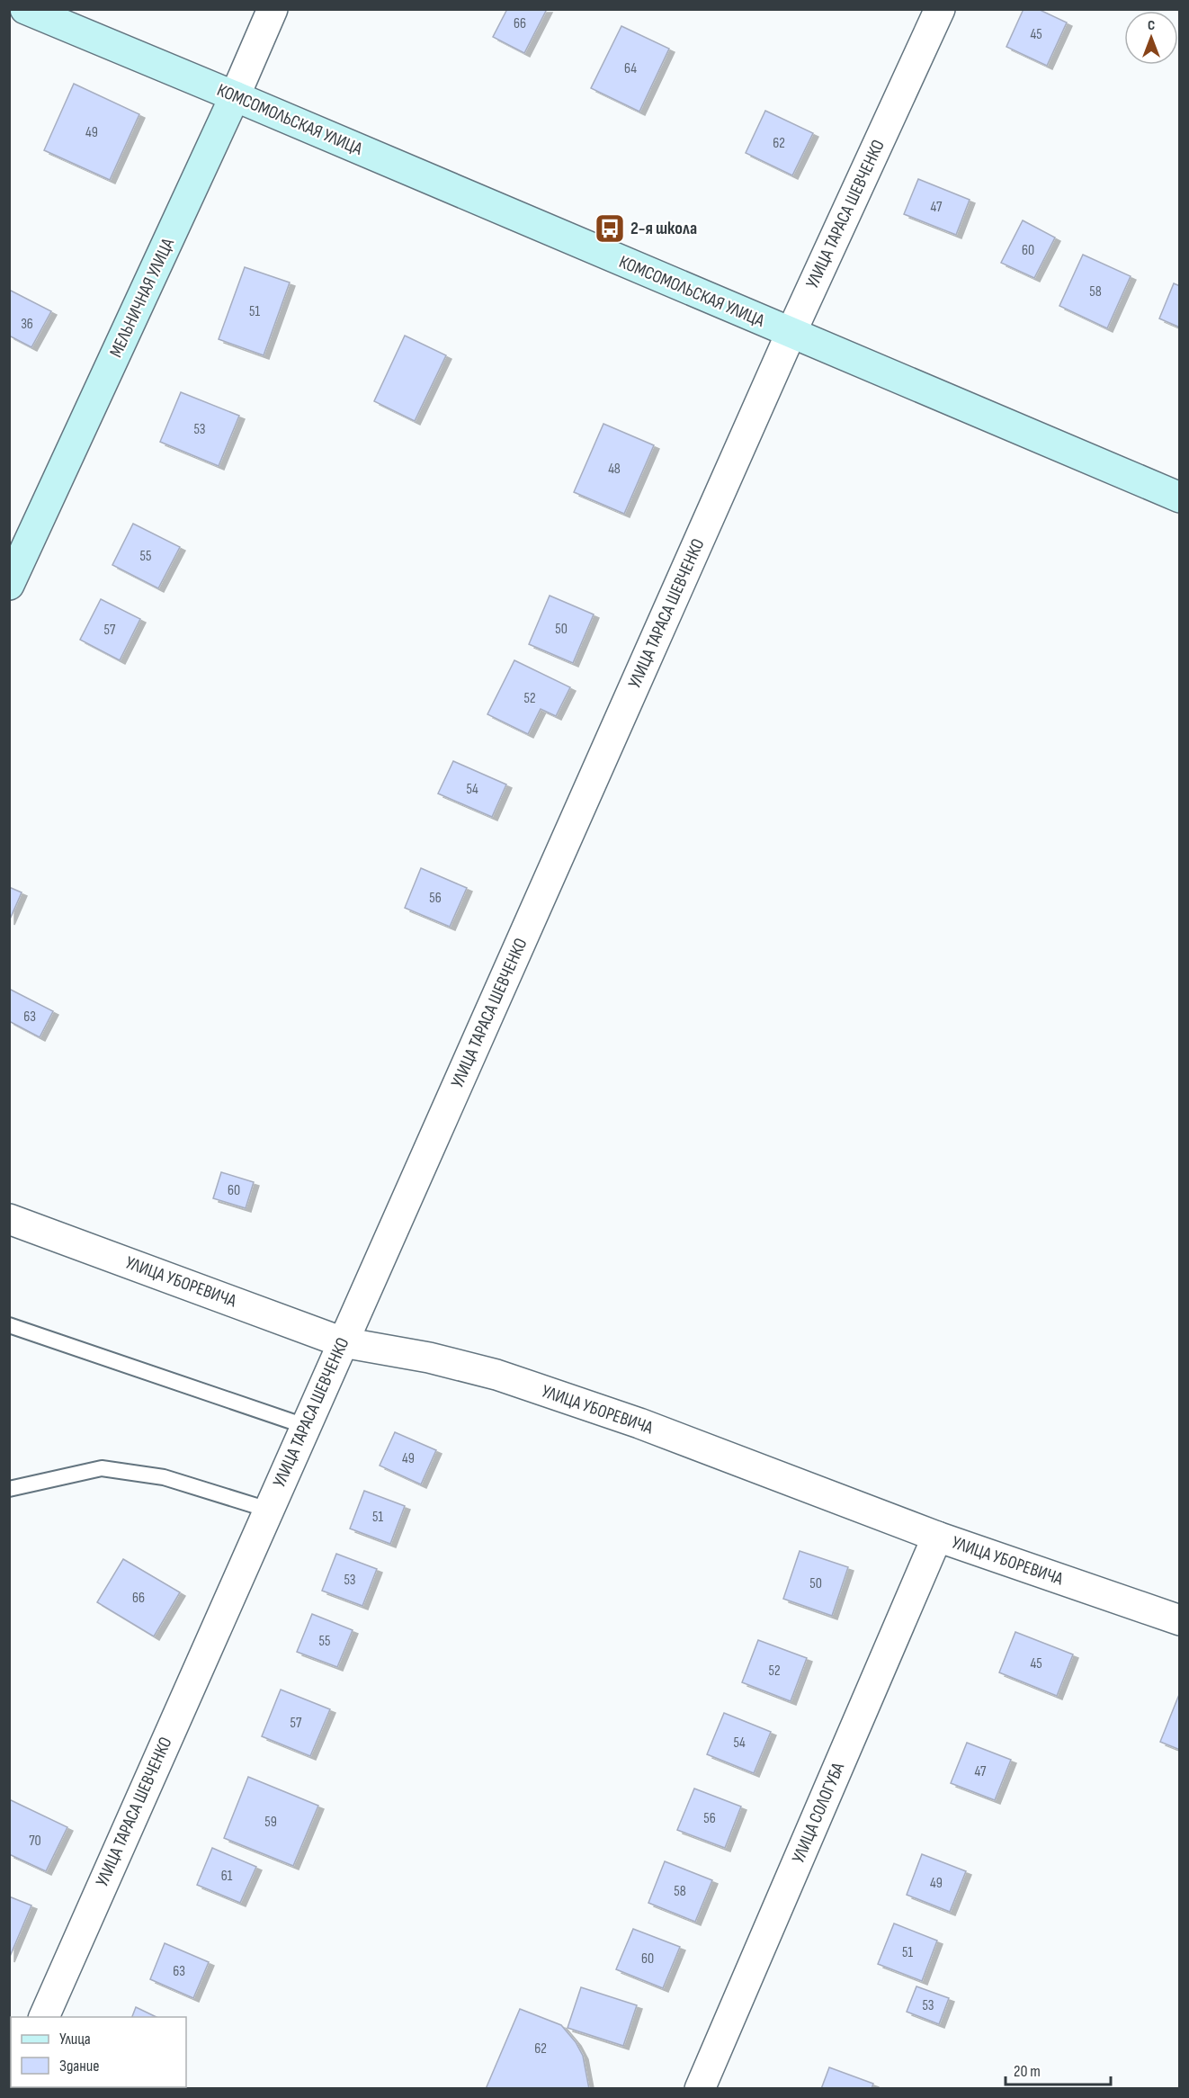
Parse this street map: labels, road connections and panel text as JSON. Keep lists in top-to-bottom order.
{
  "streets": {
    "main road": ["КОМСОМОЛЬСКАЯ УЛИЦА", "МЕЛЬНИЧНАЯ УЛИЦА"],
    "street": ["УЛИЦА ТАРАСА ШЕВЧЕНКО", "УЛИЦА УБОРЕВИЧА", "УЛИЦА СОЛОГУБА"]
  },
  "crossings": [
    ["КОМСОМОЛЬСКАЯ УЛИЦА", "УЛИЦА ТАРАСА ШЕВЧЕНКО"],
    ["КОМСОМОЛЬСКАЯ УЛИЦА", "МЕЛЬНИЧНАЯ УЛИЦА"],
    ["УЛИЦА ТАРАСА ШЕВЧЕНКО", "УЛИЦА УБОРЕВИЧА"],
    ["УЛИЦА УБОРЕВИЧА", "УЛИЦА СОЛОГУБА"]
  ],
  "places": {
    "bus stop": ["2-я школа"]
  },
  "house_numbers": [
    "66",
    "45",
    "64",
    "49",
    "62",
    "47",
    "60",
    "58",
    "51",
    "36",
    "53",
    "48",
    "55",
    "50",
    "57",
    "52",
    "54",
    "56",
    "63",
    "60",
    "49",
    "51",
    "53",
    "50",
    "66",
    "55",
    "45",
    "52",
    "57",
    "54",
    "47",
    "56",
    "59",
    "70",
    "61",
    "49",
    "58",
    "51",
    "60",
    "63",
    "53",
    "62"
  ],
  "legend": ["Улица", "Здание"],
  "scale_bar": "20 m",
  "north": "top"
}
